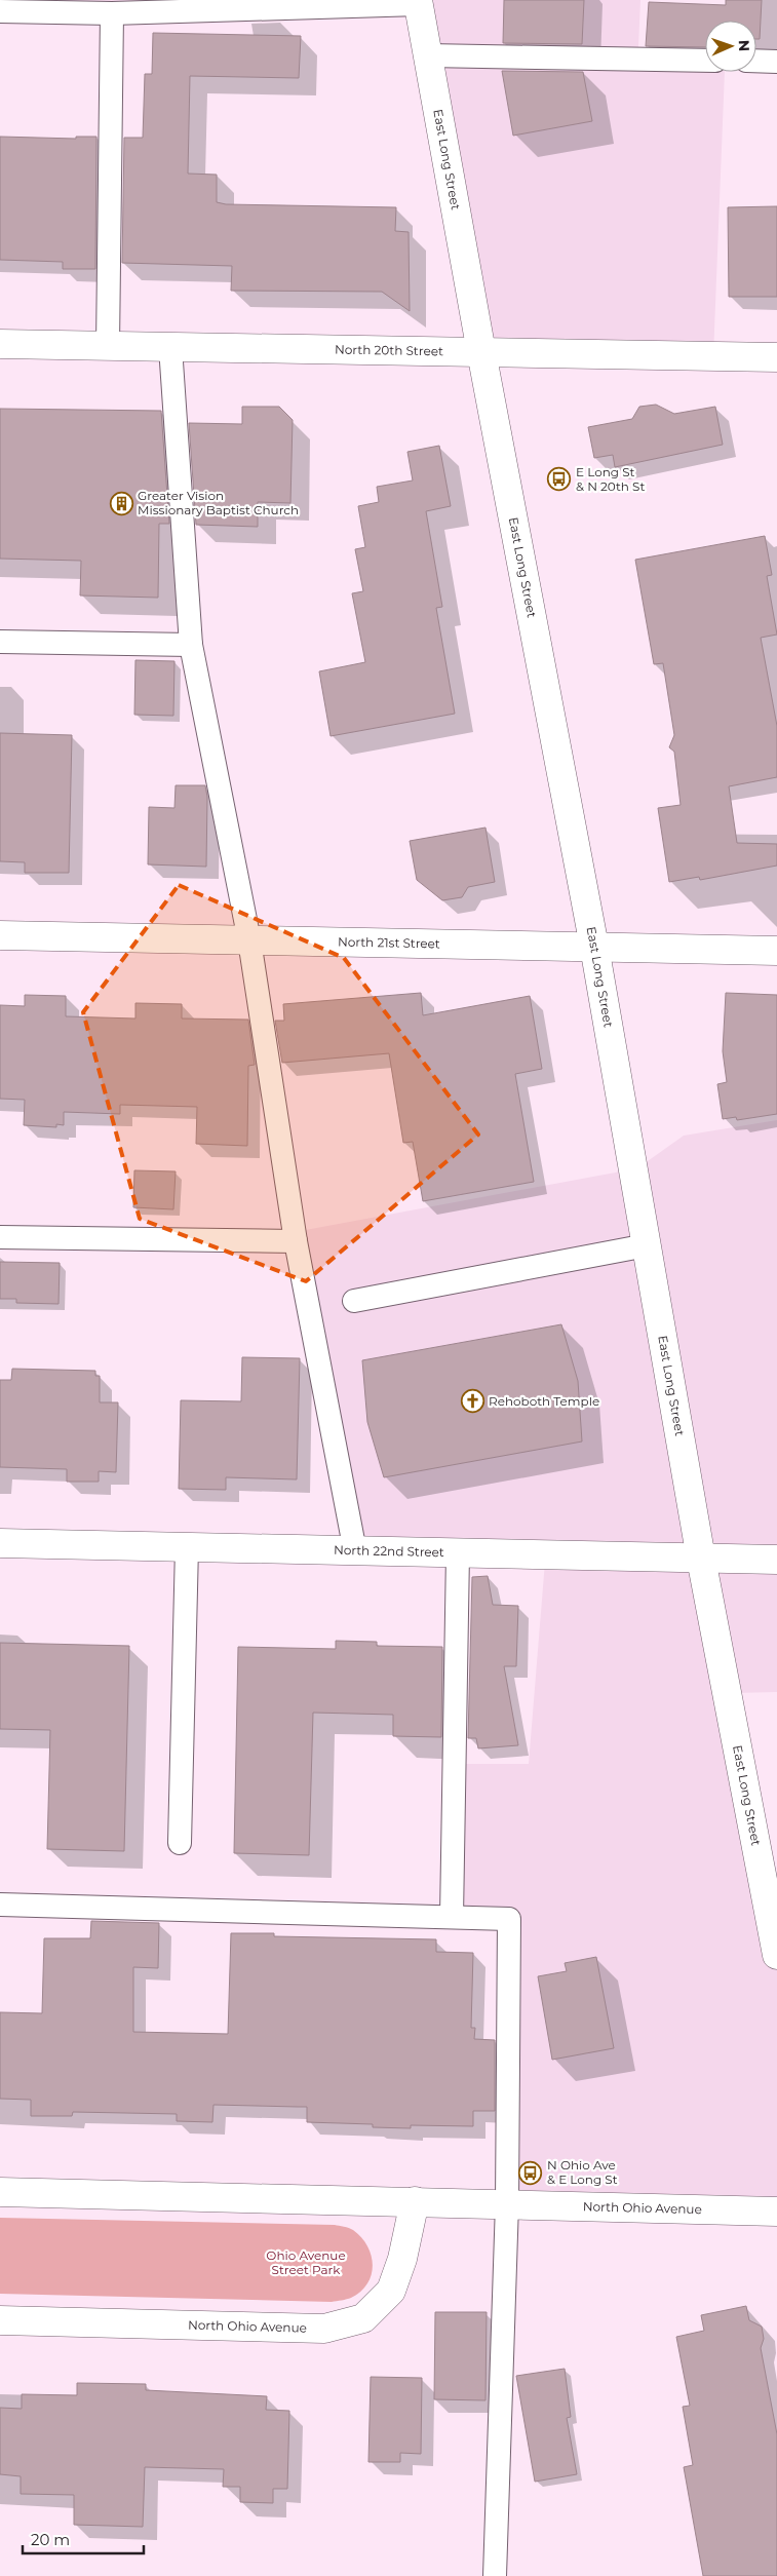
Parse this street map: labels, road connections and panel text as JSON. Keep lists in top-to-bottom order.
{
  "streets": {
    "street": [
      "East Long Street",
      "North 20th Street",
      "North 21st Street",
      "North 22nd Street",
      "North Ohio Avenue"
    ]
  },
  "crossings": [
    ["East Long Street", "North 20th Street"],
    ["East Long Street", "North 21st Street"],
    ["East Long Street", "North 22nd Street"]
  ],
  "parks": ["Ohio Avenue Street Park"],
  "places": {
    "bus stop": ["E Long St & N 20th St", "N Ohio Ave & E Long St"],
    "building": ["Greater Vision Missionary Baptist Church"],
    "church": ["Rehoboth Temple"]
  },
  "scale_bar": "20 m",
  "north": "right"
}
